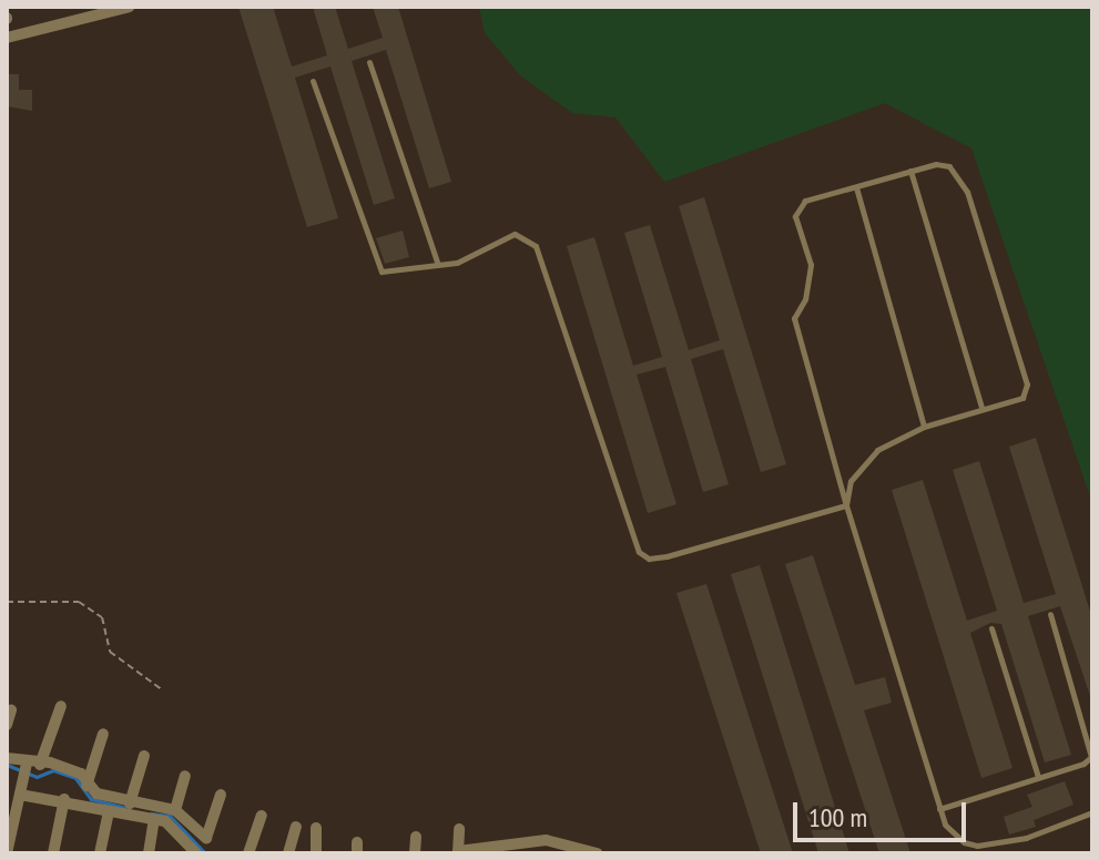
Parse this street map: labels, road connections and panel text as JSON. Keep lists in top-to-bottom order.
{
  "scale_bar": "100 m"
}
